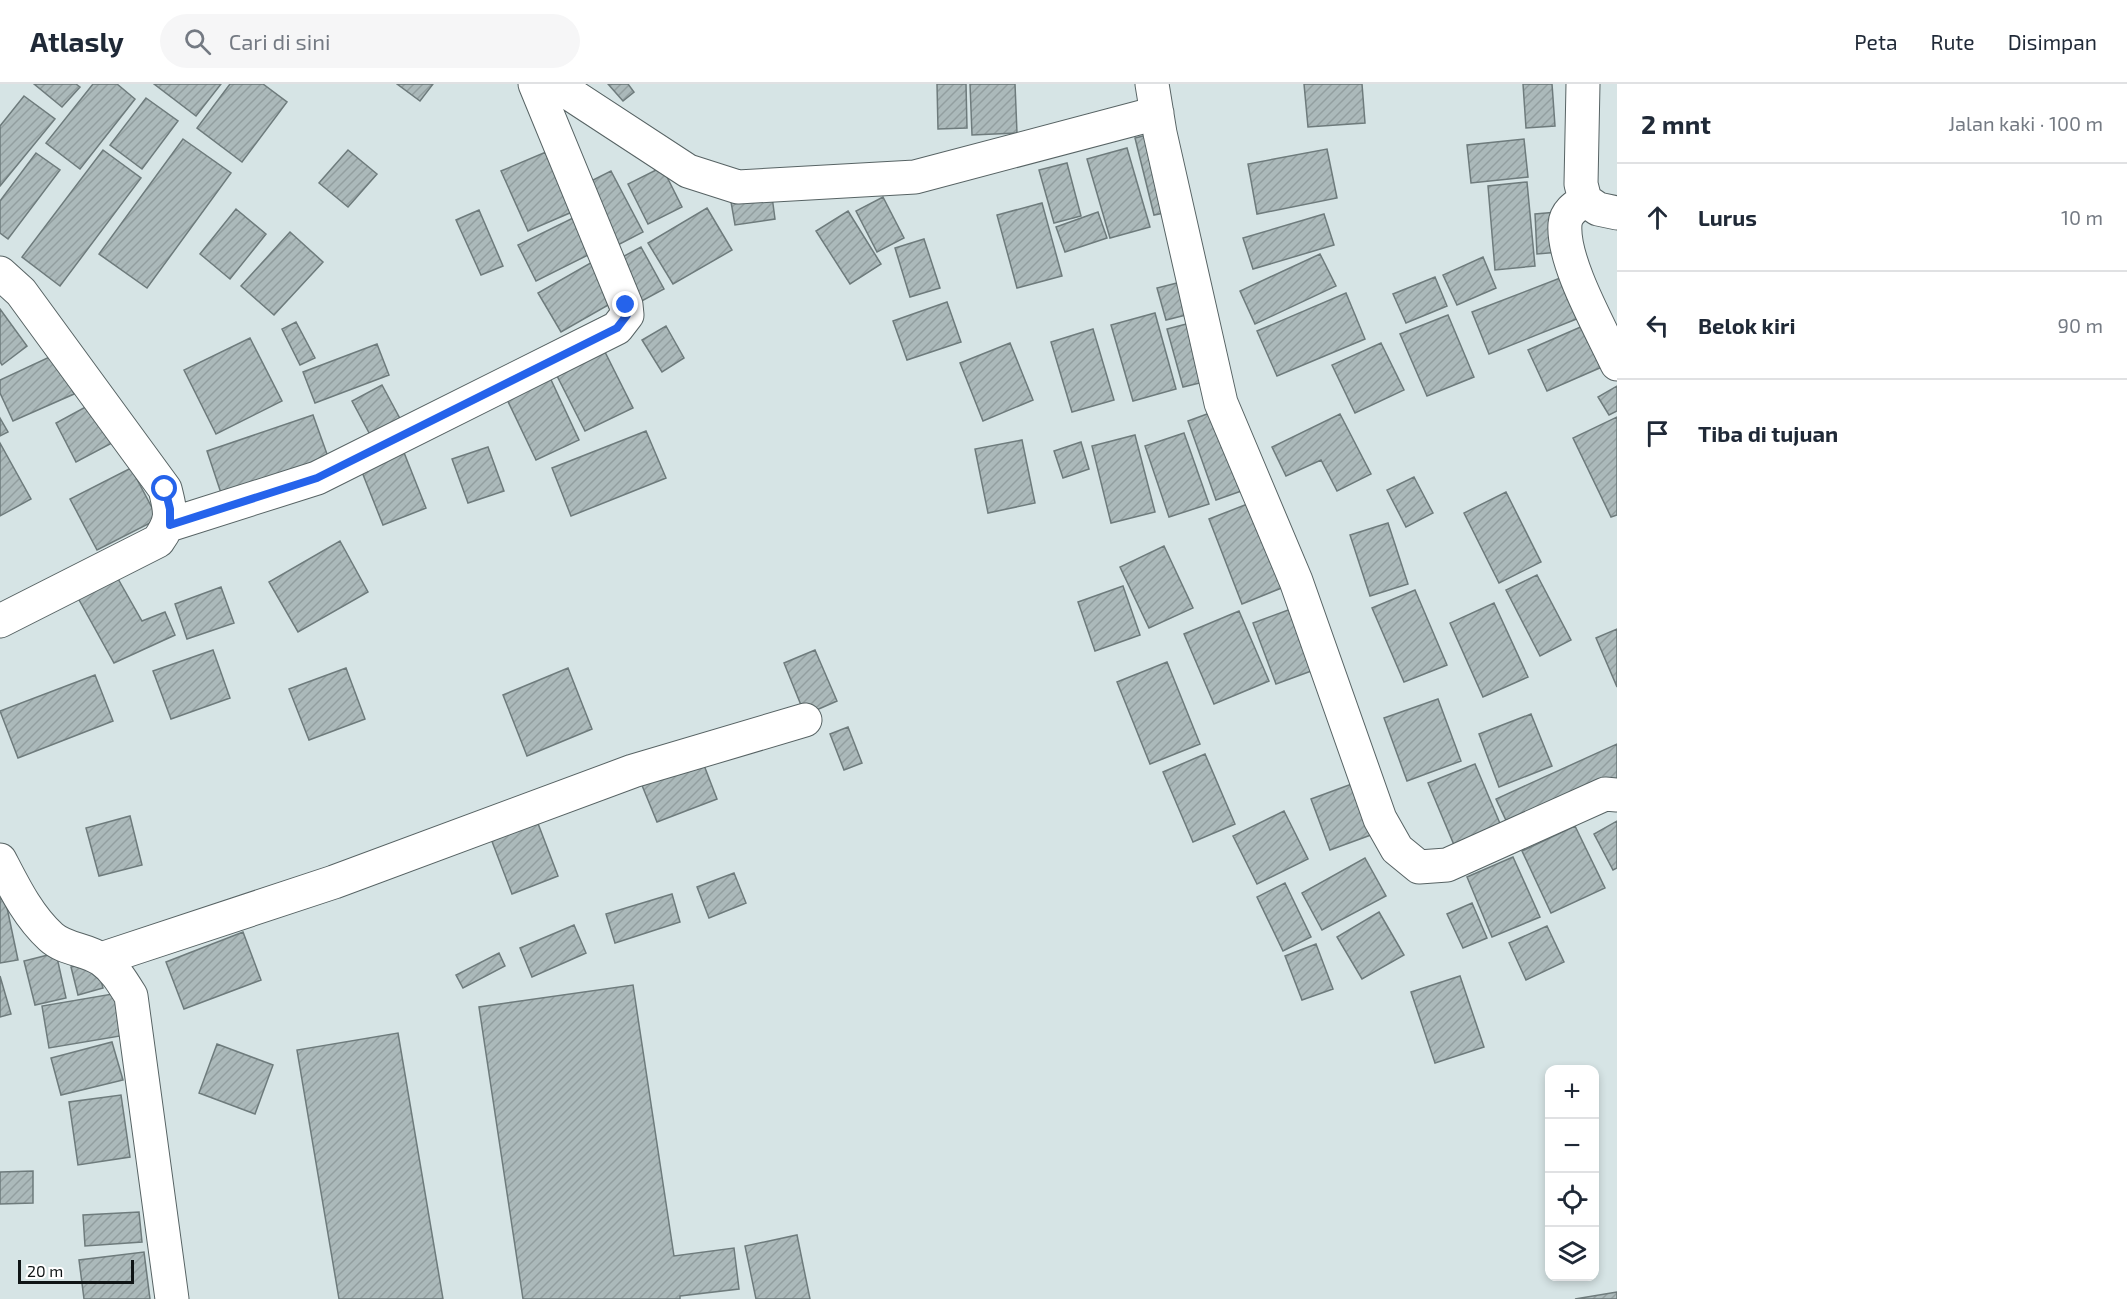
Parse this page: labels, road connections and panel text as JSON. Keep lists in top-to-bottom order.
{
  "scale_bar": "20 m",
  "page": {
    "header": "Atlasly",
    "search": "Cari di sini",
    "nav": ["Peta", "Rute", "Disimpan"],
    "heading": ["2 mnt", "Jalan kaki · 100 m"],
    "list": [
      ["Lurus", "10 m"],
      ["Belok kiri", "90 m"],
      "Tiba di tujuan"
    ],
    "map_buttons": ["+", "−"],
    "scale": "20 m"
  }
}
